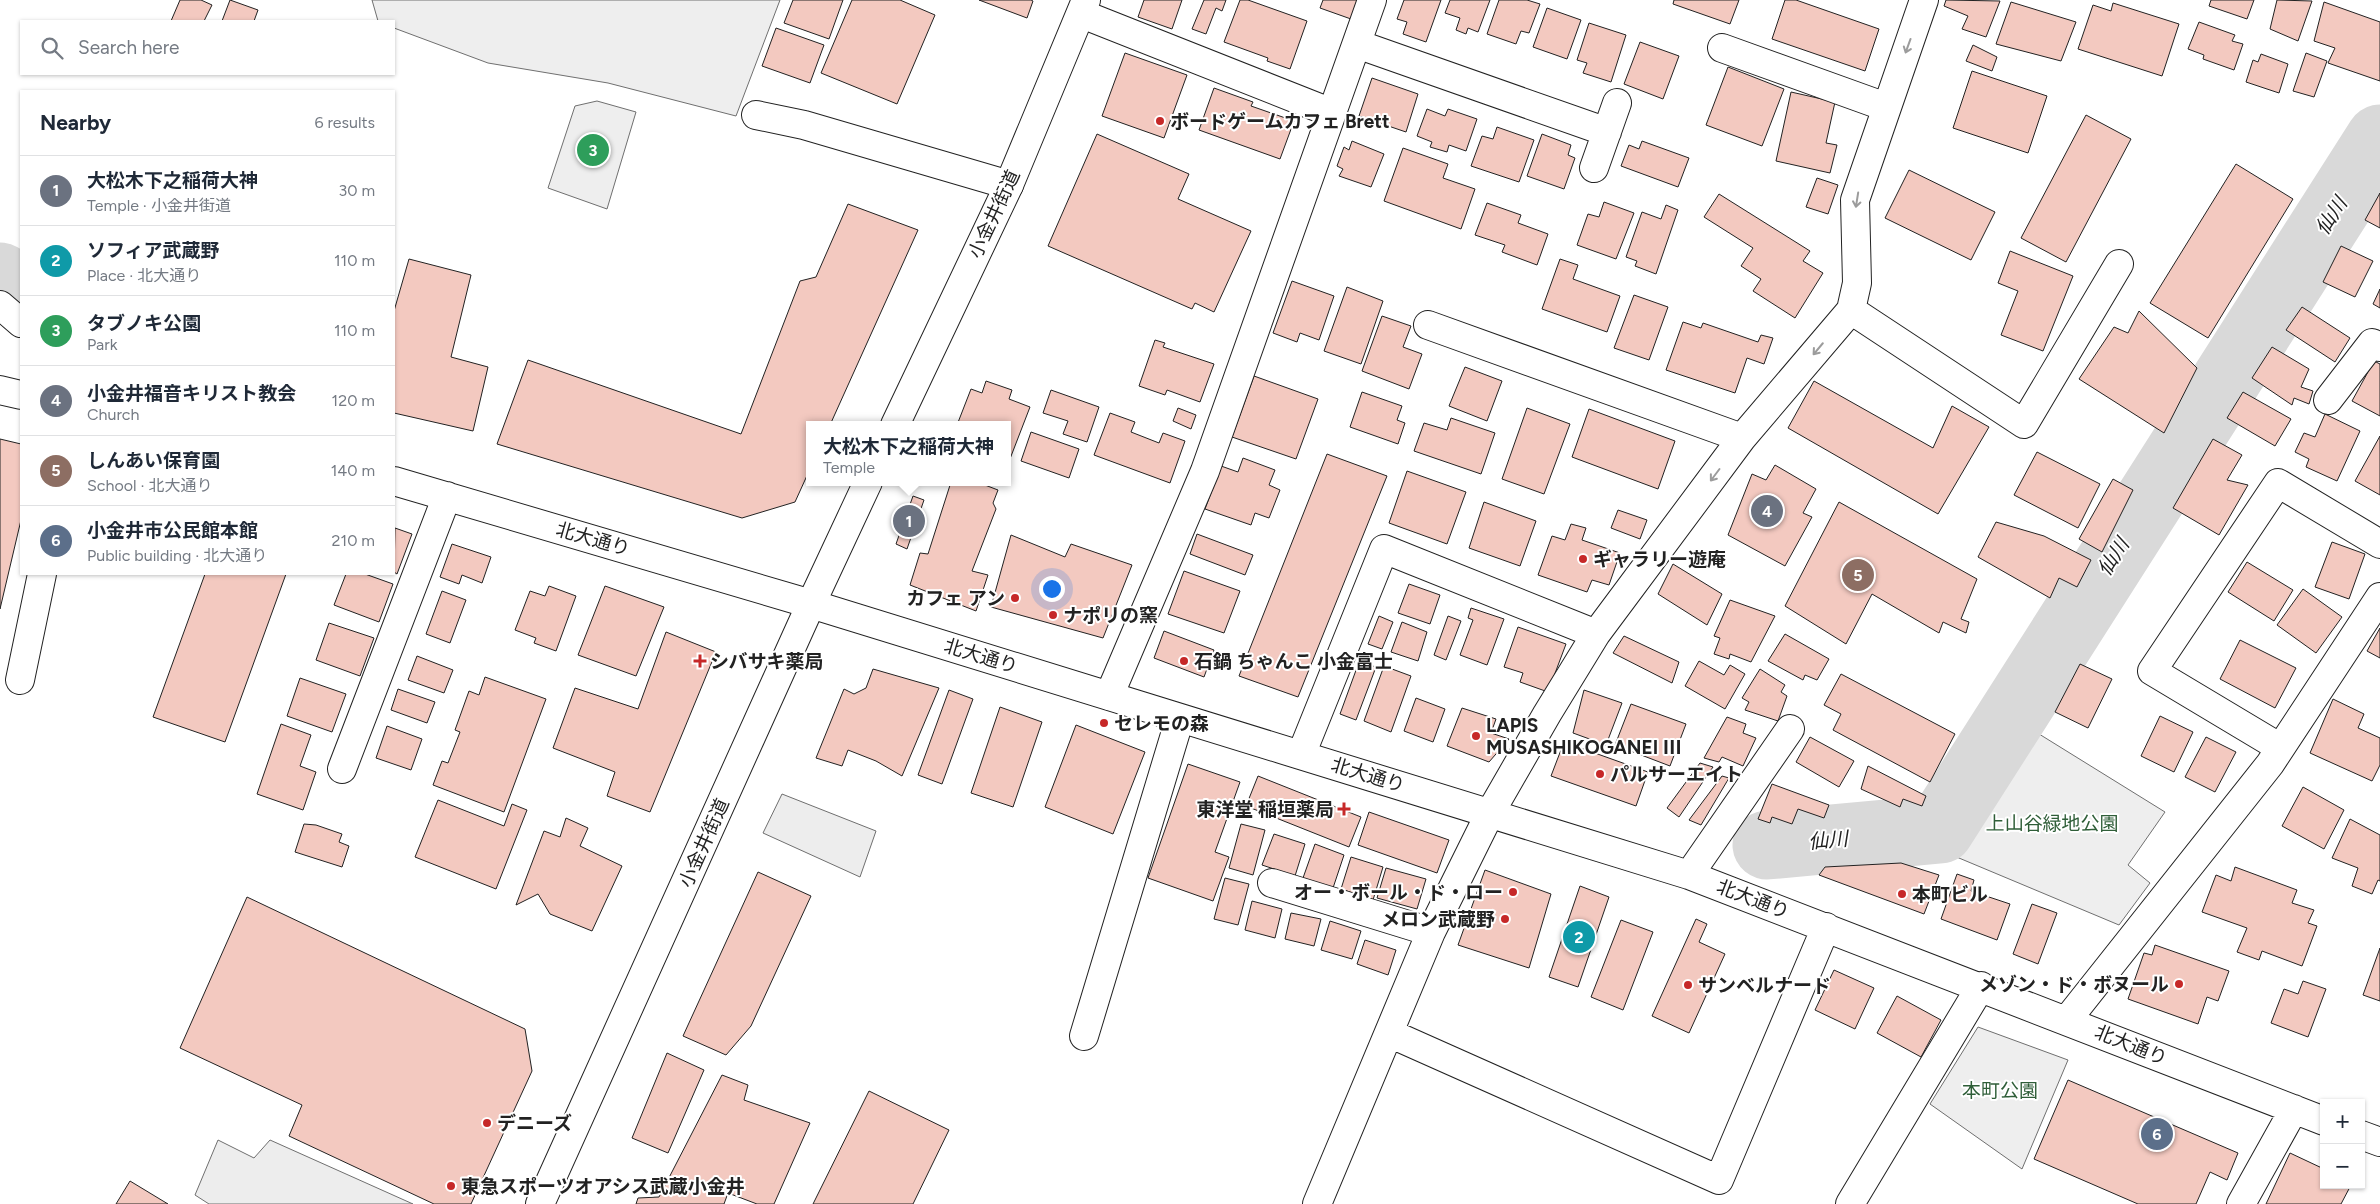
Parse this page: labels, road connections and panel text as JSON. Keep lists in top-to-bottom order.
{
  "streets": {
    "street": ["小金井街道", "北大通り"]
  },
  "crossings": [
    ["小金井街道", "北大通り"]
  ],
  "water": ["仙川"],
  "parks": ["上山谷緑地公園", "本町公園"],
  "places": {
    "other": [
      "ボードゲームカフェ Brett",
      "ギャラリー遊庵",
      "カフェ アン",
      "ナポリの窯",
      "石鍋 ちゃんこ 小金富士",
      "セレモの森",
      "LAPIS MUSASHIKOGANEI Ⅲ",
      "パルサーエイト",
      "オー・ボール・ド・ロー",
      "本町ビル",
      "メロン武蔵野",
      "メゾン・ド・ボヌール",
      "サンベルナード",
      "デニーズ",
      "東急スポーツオアシス武蔵小金井"
    ],
    "health": ["シバサキ薬局", "東洋堂 稲垣薬局"]
  },
  "page": {
    "search": "Search here",
    "heading": ["Nearby", "6 results"],
    "pins": [
      "3",
      "4",
      "1",
      "5",
      "2",
      "6"
    ],
    "list": [
      {
        "mark": "1",
        "name": "大松木下之稲荷大神",
        "note": "Temple · 小金井街道",
        "value": "30 m"
      },
      {
        "mark": "2",
        "name": "ソフィア武蔵野",
        "note": "Place · 北大通り",
        "value": "110 m"
      },
      {
        "mark": "3",
        "name": "タブノキ公園",
        "note": "Park",
        "value": "110 m"
      },
      {
        "mark": "4",
        "name": "小金井福音キリスト教会",
        "note": "Church",
        "value": "120 m"
      },
      {
        "mark": "5",
        "name": "しんあい保育園",
        "note": "School · 北大通り",
        "value": "140 m"
      },
      {
        "mark": "6",
        "name": "小金井市公民館本館",
        "note": "Public building · 北大通り",
        "value": "210 m"
      }
    ],
    "popup": ["大松木下之稲荷大神", "Temple"],
    "map_buttons": ["+", "−"]
  }
}
